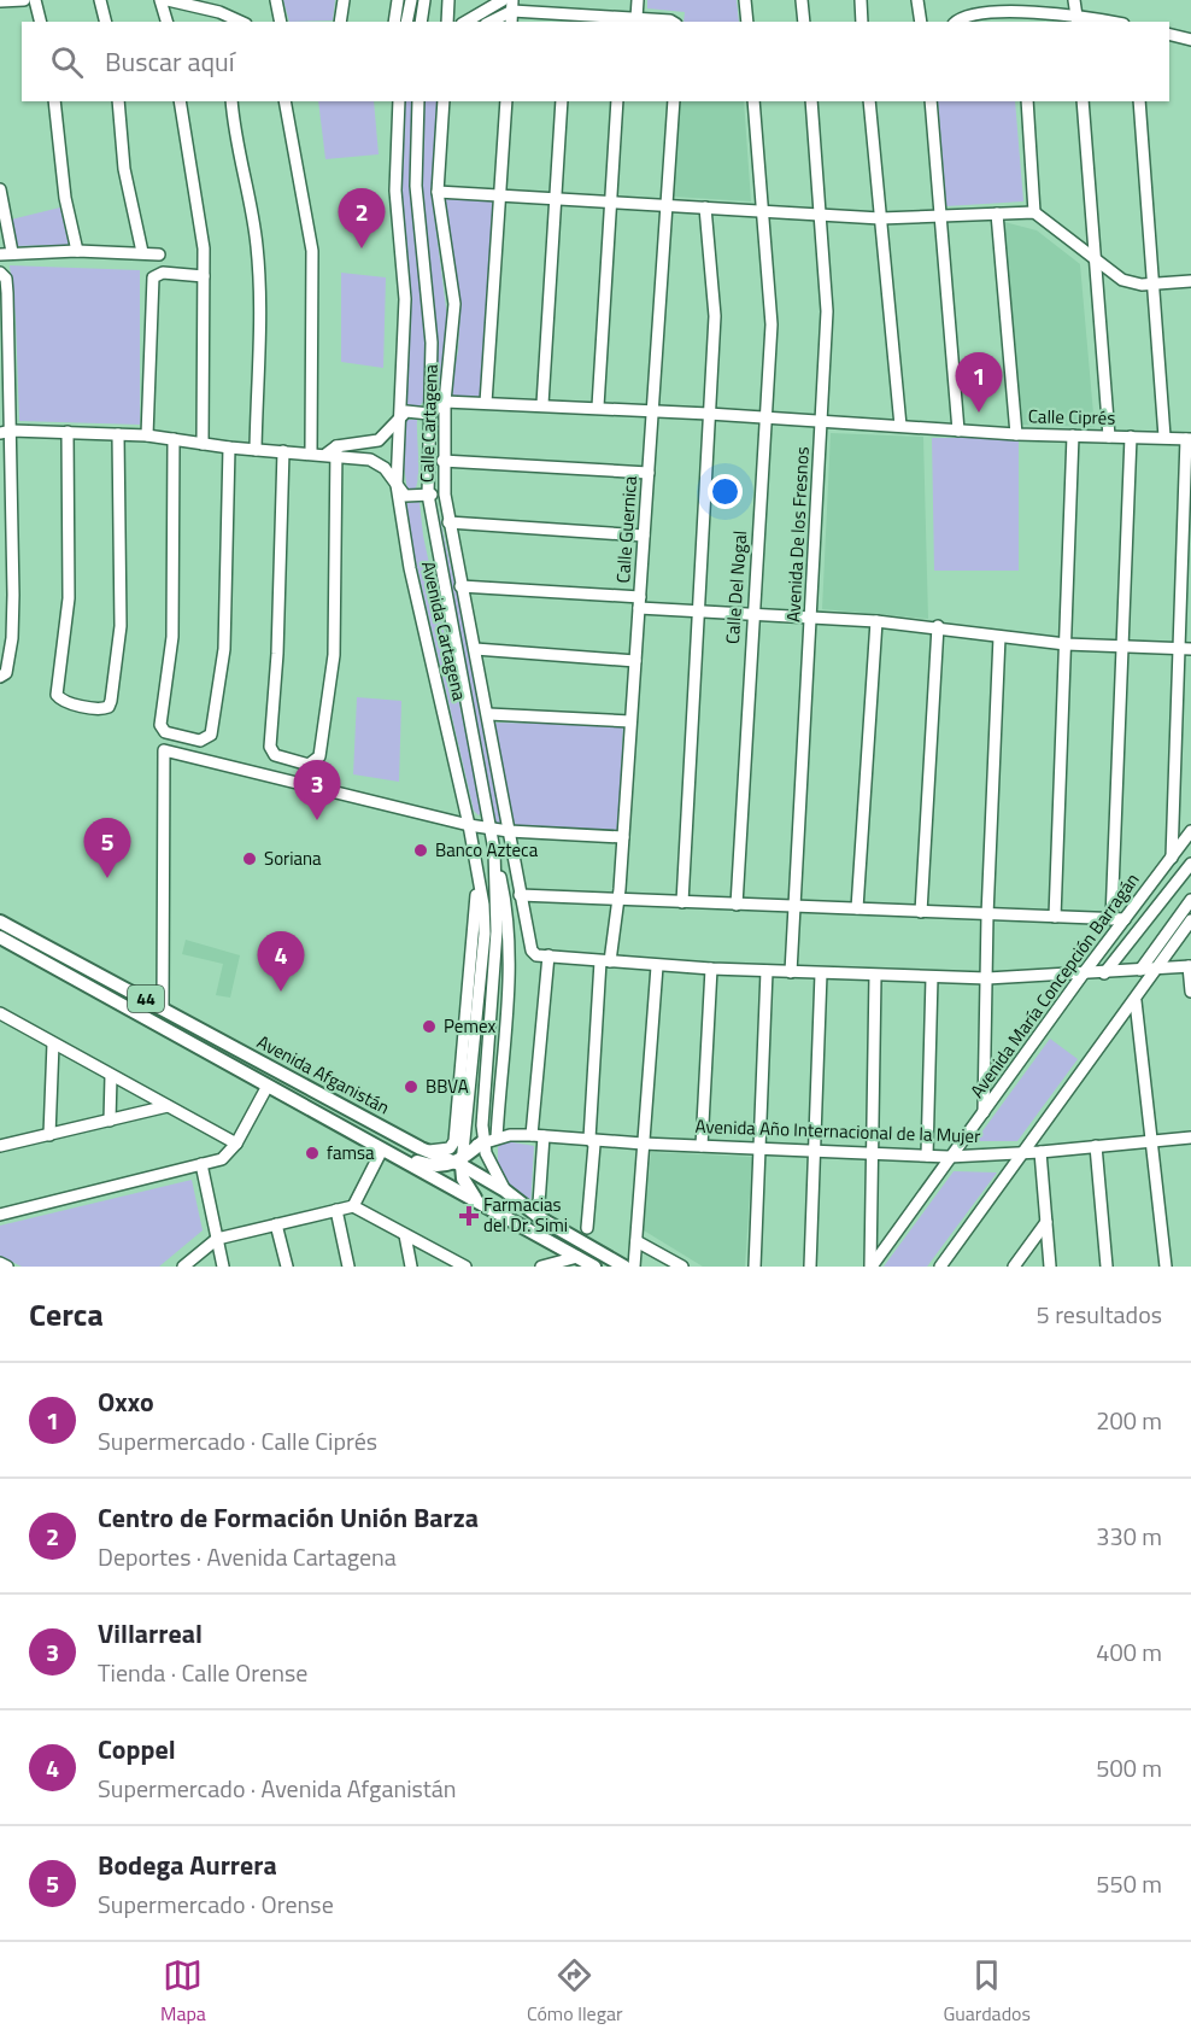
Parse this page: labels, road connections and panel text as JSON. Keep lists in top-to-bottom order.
{
  "streets": {
    "main road": ["44", "Avenida Afganistán"],
    "street": [
      "Calle Ciprés",
      "Calle Cartagena",
      "Calle Guernica",
      "Avenida De los Fresnos",
      "Calle Del Nogal",
      "Avenida Cartagena",
      "Avenida María Concepción Barragán",
      "Avenida Año Internacional de la Mujer"
    ]
  },
  "crossings": [
    ["Calle Ciprés", "Calle Cartagena"],
    ["Calle Ciprés", "Calle Guernica"],
    ["Calle Ciprés", "Avenida De los Fresnos"],
    ["Calle Ciprés", "Calle Del Nogal"],
    ["Calle Guernica", "Avenida Año Internacional de la Mujer"],
    ["Avenida Cartagena", "Avenida Afganistán"],
    ["Avenida Cartagena", "Avenida Año Internacional de la Mujer"],
    ["Avenida María Concepción Barragán", "Avenida Año Internacional de la Mujer"]
  ],
  "places": {
    "other": [
      "Banco Azteca",
      "Soriana",
      "Pemex",
      "BBVA",
      "famsa"
    ],
    "health": ["Farmacias del Dr. Simi"]
  },
  "page": {
    "search": "Buscar aquí",
    "pins": [
      "2",
      "1",
      "3",
      "5",
      "4"
    ],
    "heading": ["Cerca", "5 resultados"],
    "list": [
      {
        "mark": "1",
        "name": "Oxxo",
        "note": "Supermercado · Calle Ciprés",
        "value": "200 m"
      },
      {
        "mark": "2",
        "name": "Centro de Formación Unión Barza",
        "note": "Deportes · Avenida Cartagena",
        "value": "330 m"
      },
      {
        "mark": "3",
        "name": "Villarreal",
        "note": "Tienda · Calle Orense",
        "value": "400 m"
      },
      {
        "mark": "4",
        "name": "Coppel",
        "note": "Supermercado · Avenida Afganistán",
        "value": "500 m"
      },
      {
        "mark": "5",
        "name": "Bodega Aurrera",
        "note": "Supermercado · Orense",
        "value": "550 m"
      }
    ],
    "nav": ["Mapa", "Cómo llegar", "Guardados"]
  }
}
